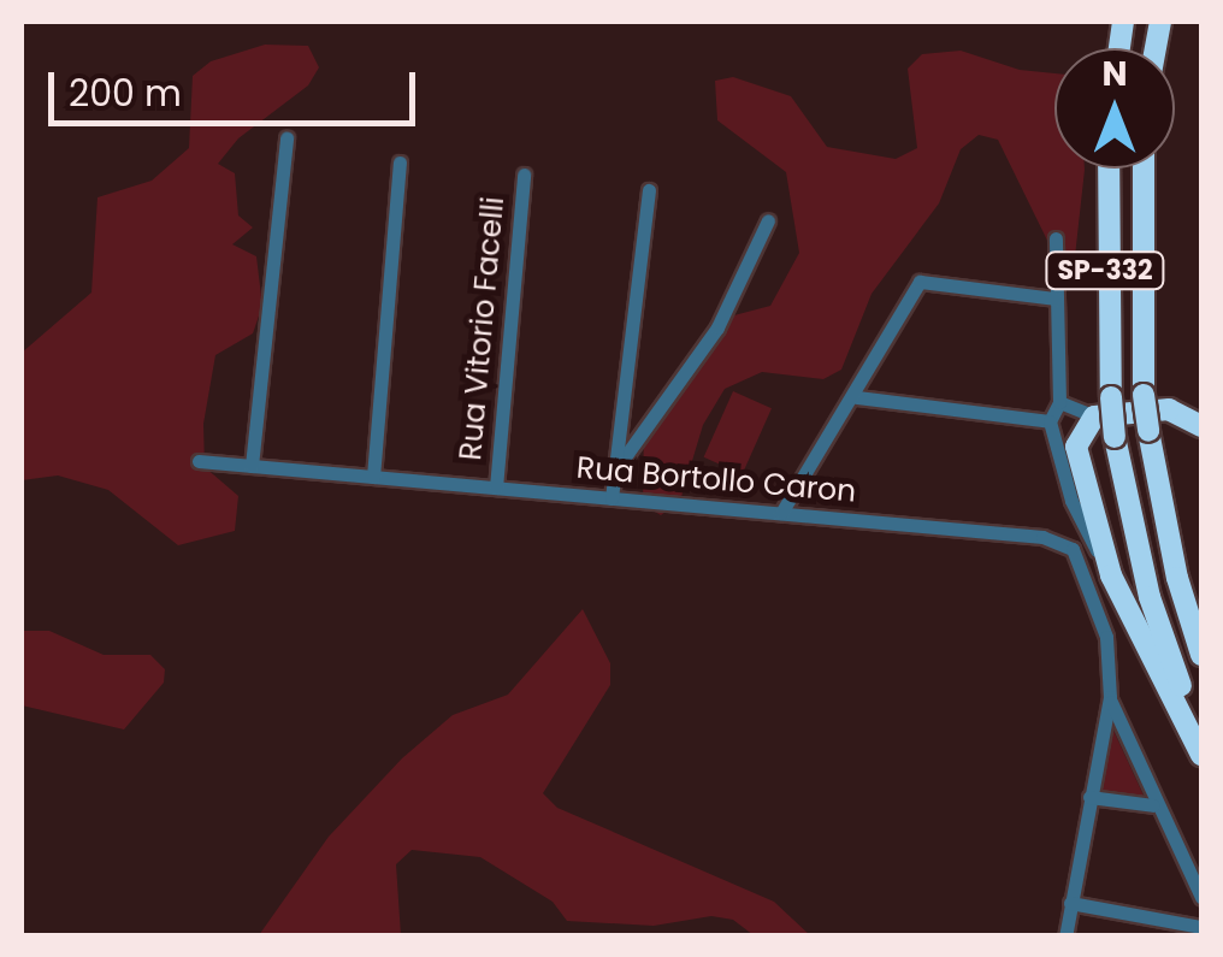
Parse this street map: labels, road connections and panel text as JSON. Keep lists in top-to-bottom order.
{
  "streets": {
    "highway": ["SP-332"],
    "street": ["Rua Vitorio Facelli", "Rua Bortollo Caron"]
  },
  "crossings": [
    ["Rua Vitorio Facelli", "Rua Bortollo Caron"]
  ],
  "scale_bar": "200 m",
  "north": "top"
}
